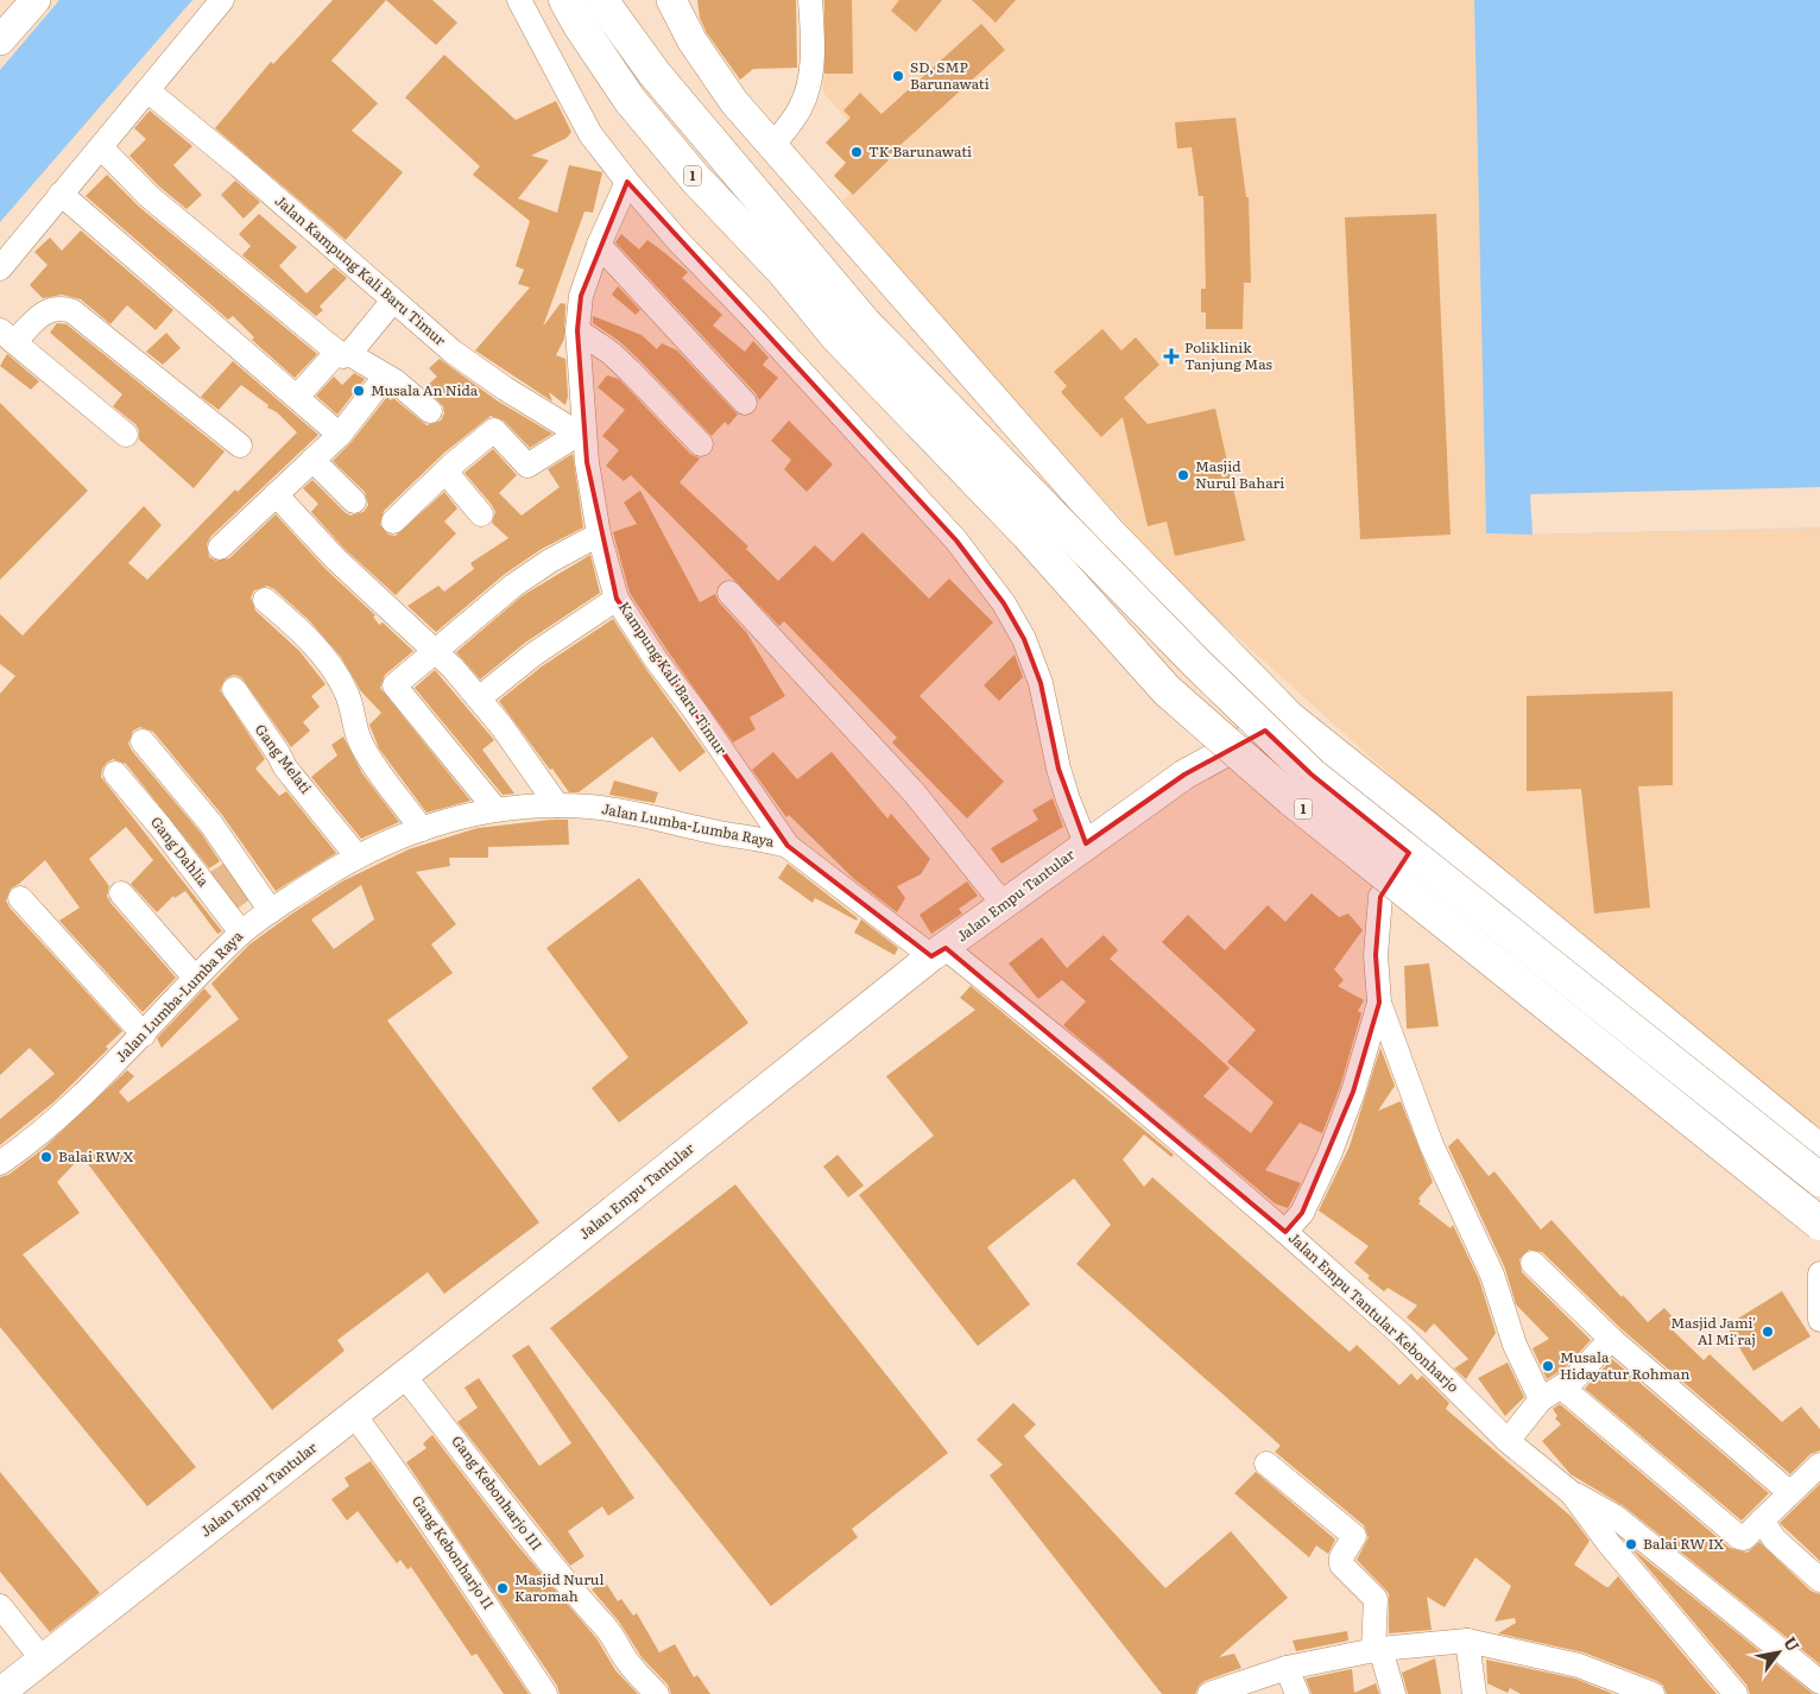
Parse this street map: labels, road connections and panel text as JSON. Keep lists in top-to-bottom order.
{
  "streets": {
    "highway": ["1"],
    "street": [
      "Jalan Kampung Kali Baru Timur",
      "Kampung Kali Baru Timur",
      "Gang Melati",
      "Jalan Lumba-Lumba Raya",
      "Gang Dahlia",
      "Jalan Empu Tantular",
      "Jalan Empu Tantular Kebonharjo",
      "Gang Kebonharjo III",
      "Gang Kebonharjo II"
    ]
  },
  "crossings": [
    ["Jalan Kampung Kali Baru Timur", "Kampung Kali Baru Timur"],
    ["Kampung Kali Baru Timur", "Jalan Lumba-Lumba Raya"],
    ["Kampung Kali Baru Timur", "Jalan Empu Tantular"],
    ["Kampung Kali Baru Timur", "Jalan Empu Tantular Kebonharjo"],
    ["Gang Melati", "Jalan Lumba-Lumba Raya"],
    ["Jalan Lumba-Lumba Raya", "Gang Dahlia"],
    ["Jalan Empu Tantular", "Jalan Empu Tantular Kebonharjo"],
    ["Jalan Empu Tantular", "Gang Kebonharjo III"],
    ["Jalan Empu Tantular", "Gang Kebonharjo II"]
  ],
  "places": {
    "other": [
      "SD, SMP Barunawati",
      "TK Barunawati",
      "Musala An Nida",
      "Masjid Nurul Bahari",
      "Balai RW X",
      "Masjid Jami' Al Mi'raj",
      "Musala Hidayatur Rohman",
      "Balai RW IX",
      "Masjid Nurul Karomah"
    ],
    "health": ["Poliklinik Tanjung Mas"]
  },
  "north": "top right"
}
